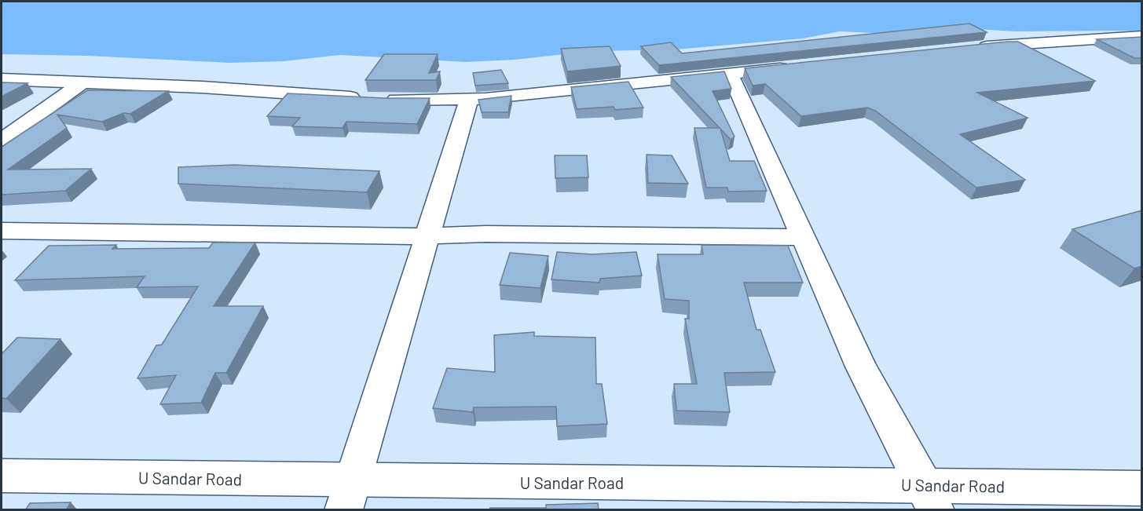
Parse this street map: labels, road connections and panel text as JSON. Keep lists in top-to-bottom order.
{
  "streets": {
    "street": ["U Sandar Road"]
  }
}
